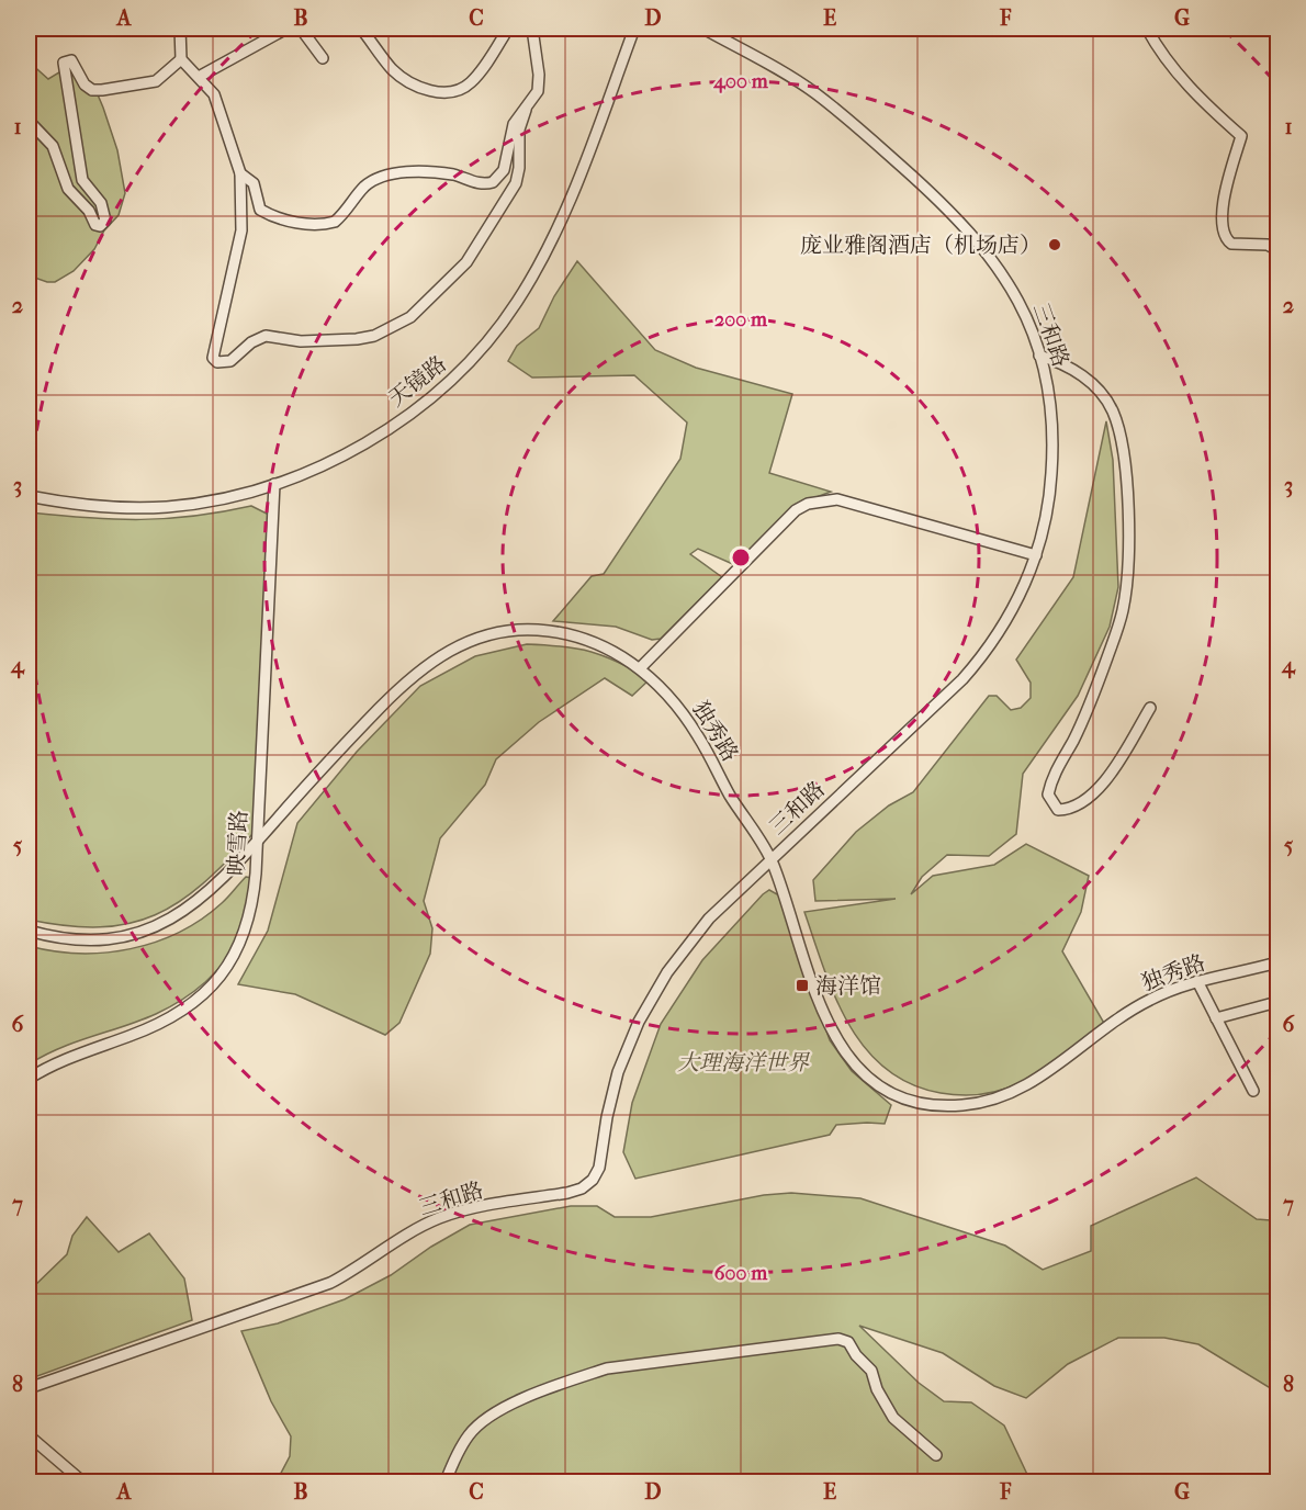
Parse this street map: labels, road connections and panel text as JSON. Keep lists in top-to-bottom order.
{
  "streets": {
    "street": [
      "三和路",
      "天镜路",
      "独秀路",
      "映雪路"
    ]
  },
  "crossings": [
    ["三和路", "独秀路"],
    ["天镜路", "映雪路"],
    ["独秀路", "映雪路"]
  ],
  "parks": ["大理海洋世界"],
  "places": {
    "other": ["庞业雅阁酒店（机场店）"],
    "transit": ["海洋馆"]
  },
  "grid": {
    "columns": [
      "A",
      "B",
      "C",
      "D",
      "E",
      "F",
      "G"
    ],
    "rows": [
      "1",
      "2",
      "3",
      "4",
      "5",
      "6",
      "7",
      "8"
    ]
  },
  "rings": ["400 m", "200 m", "600 m"]
}
